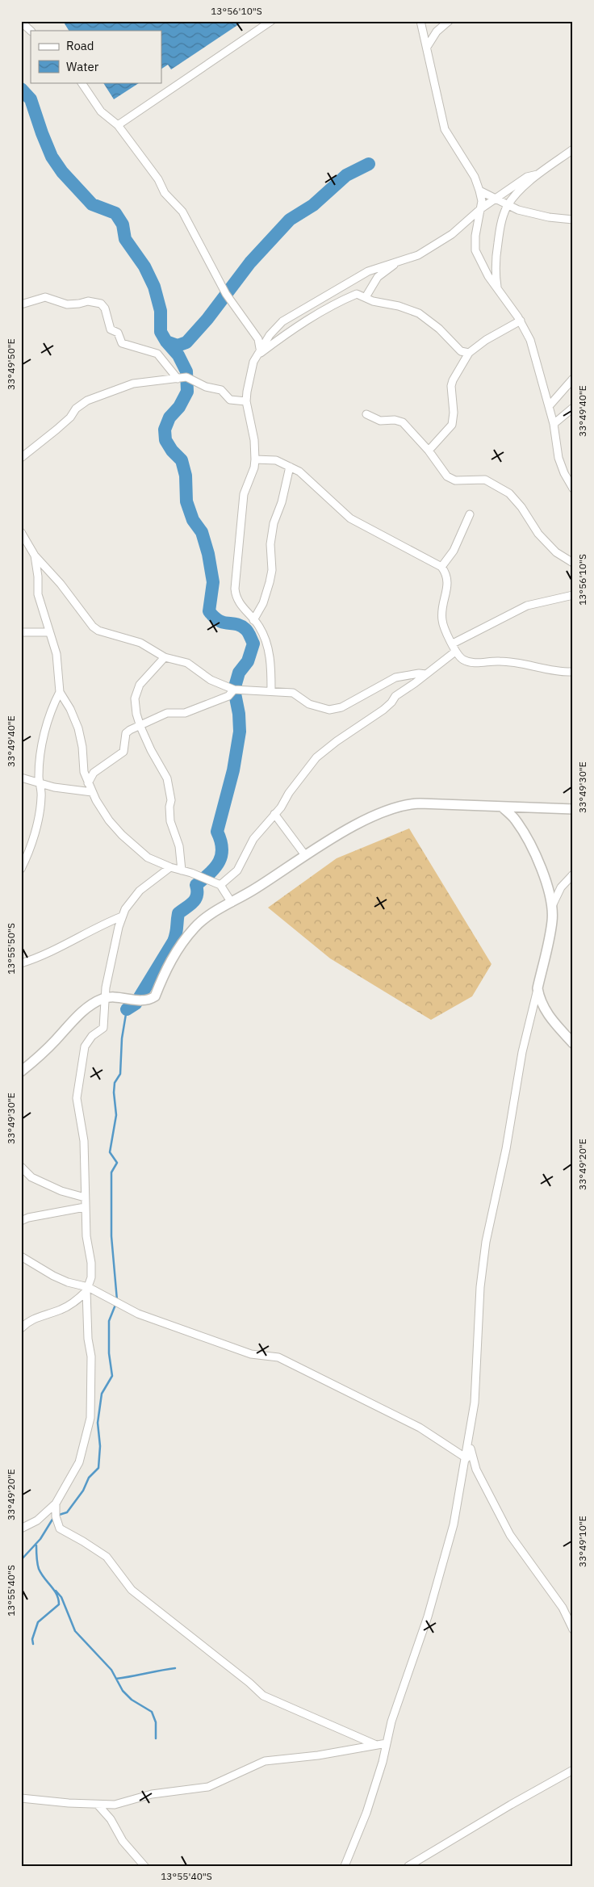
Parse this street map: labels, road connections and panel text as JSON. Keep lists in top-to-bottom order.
{
  "legend": ["Road", "Water"],
  "coordinates": [
    "13°56'10\"S",
    "33°49'50\"E",
    "33°49'40\"E",
    "33°49'30\"E",
    "13°55'50\"S",
    "33°49'20\"E",
    "33°49'10\"E",
    "13°55'40\"S"
  ]
}
